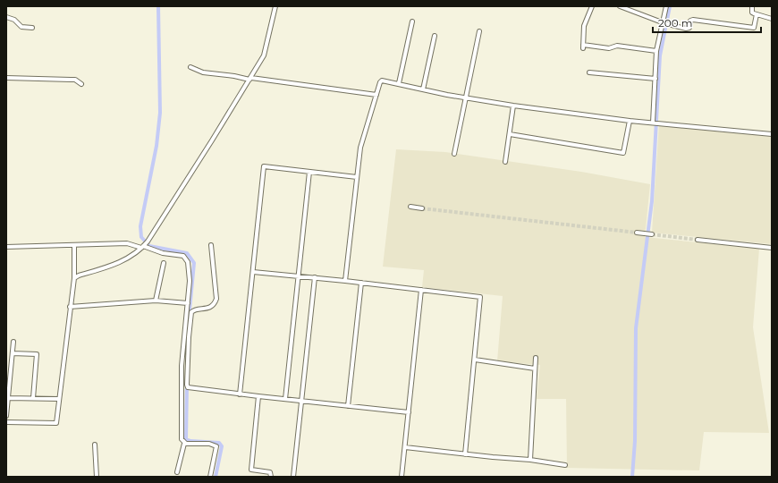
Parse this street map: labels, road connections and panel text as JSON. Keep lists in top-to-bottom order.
{
  "scale_bar": "200 m"
}
